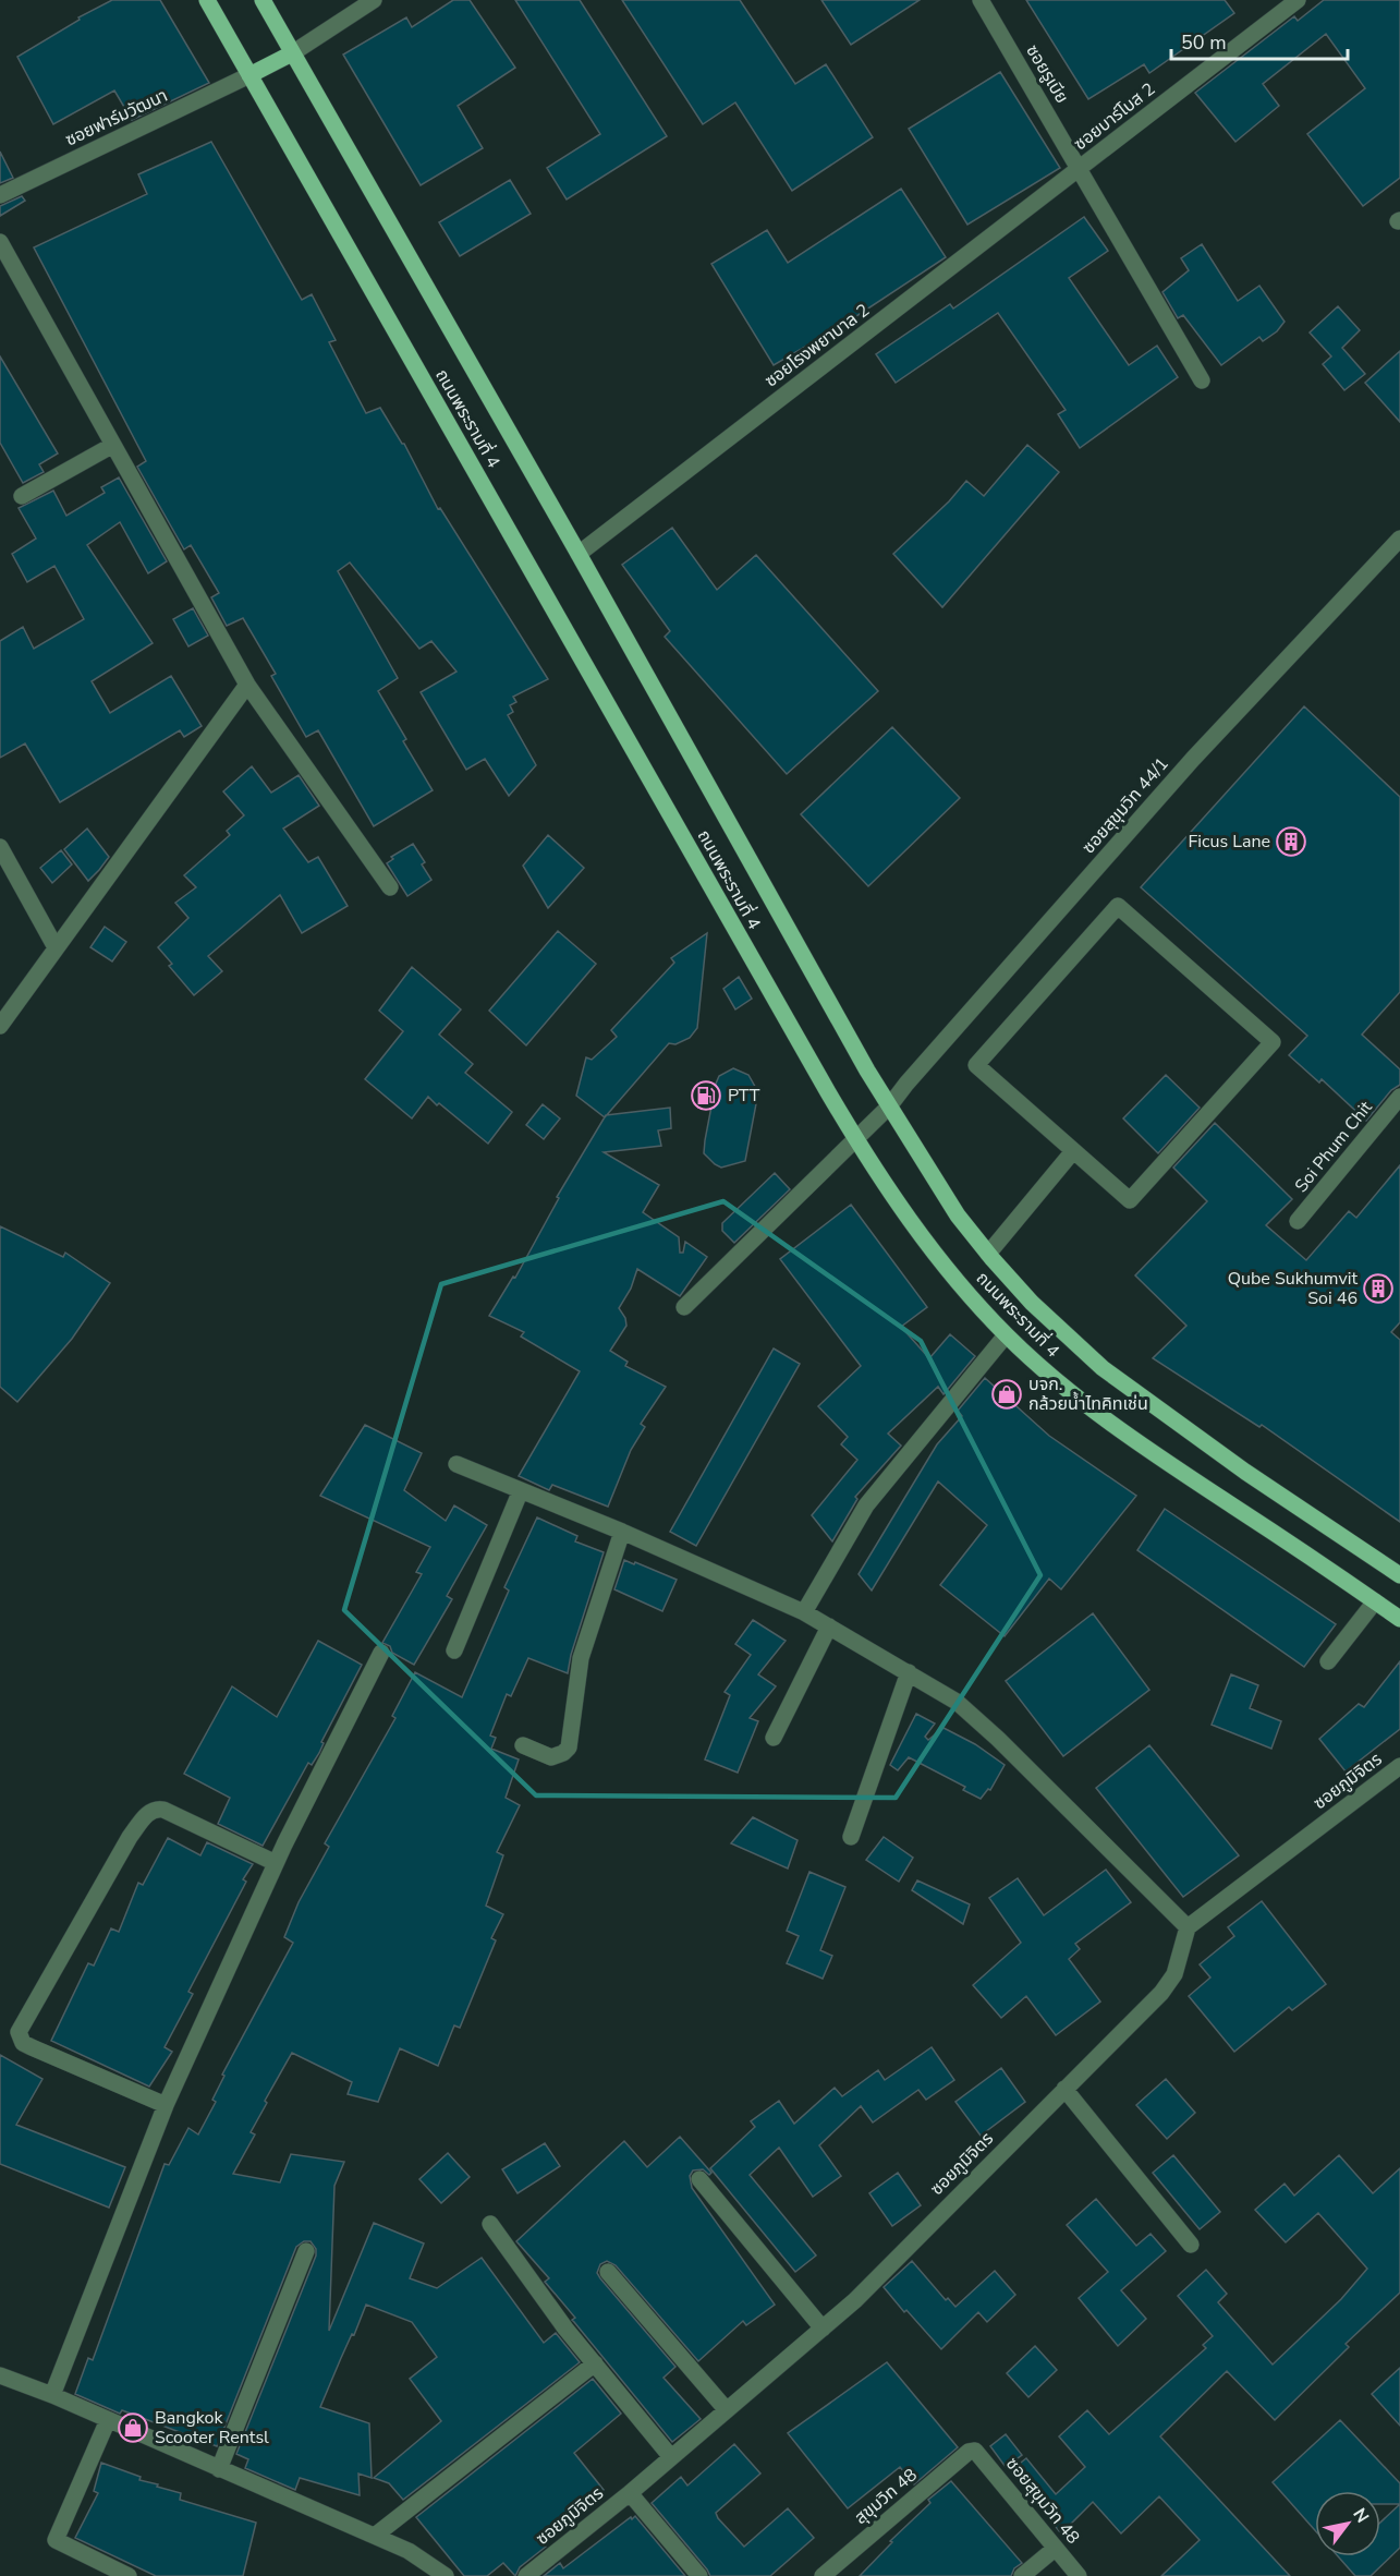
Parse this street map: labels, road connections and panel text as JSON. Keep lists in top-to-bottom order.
{
  "streets": {
    "main road": ["ถนนพระรามที่ 4"],
    "street": [
      "ซอยรูเบีย",
      "ซอยบาร์โบส 2",
      "ซอยฟาร์มวัฒนา",
      "ซอยโรงพยาบาล 2",
      "ซอยสุขุมวิท 44/1",
      "Soi Phum Chit",
      "ซอยภูมิจิตร",
      "สุขุมวิท 48",
      "ซอยสุขุมวิท 48"
    ]
  },
  "crossings": [
    ["ซอยรูเบีย", "ซอยบาร์โบส 2"],
    ["ซอยรูเบีย", "ซอยโรงพยาบาล 2"],
    ["ซอยบาร์โบส 2", "ซอยโรงพยาบาล 2"],
    ["ซอยฟาร์มวัฒนา", "ถนนพระรามที่ 4"],
    ["ซอยโรงพยาบาล 2", "ถนนพระรามที่ 4"],
    ["ถนนพระรามที่ 4", "ซอยสุขุมวิท 44/1"],
    ["สุขุมวิท 48", "ซอยสุขุมวิท 48"]
  ],
  "places": {
    "building": ["Ficus Lane", "Qube Sukhumvit Soi 46"],
    "fuel station": ["PTT"],
    "shop": ["บจก. กล้วยน้ำไทคิทเช่น", "Bangkok Scooter Rentsl"]
  },
  "scale_bar": "50 m",
  "north": "top right"
}
